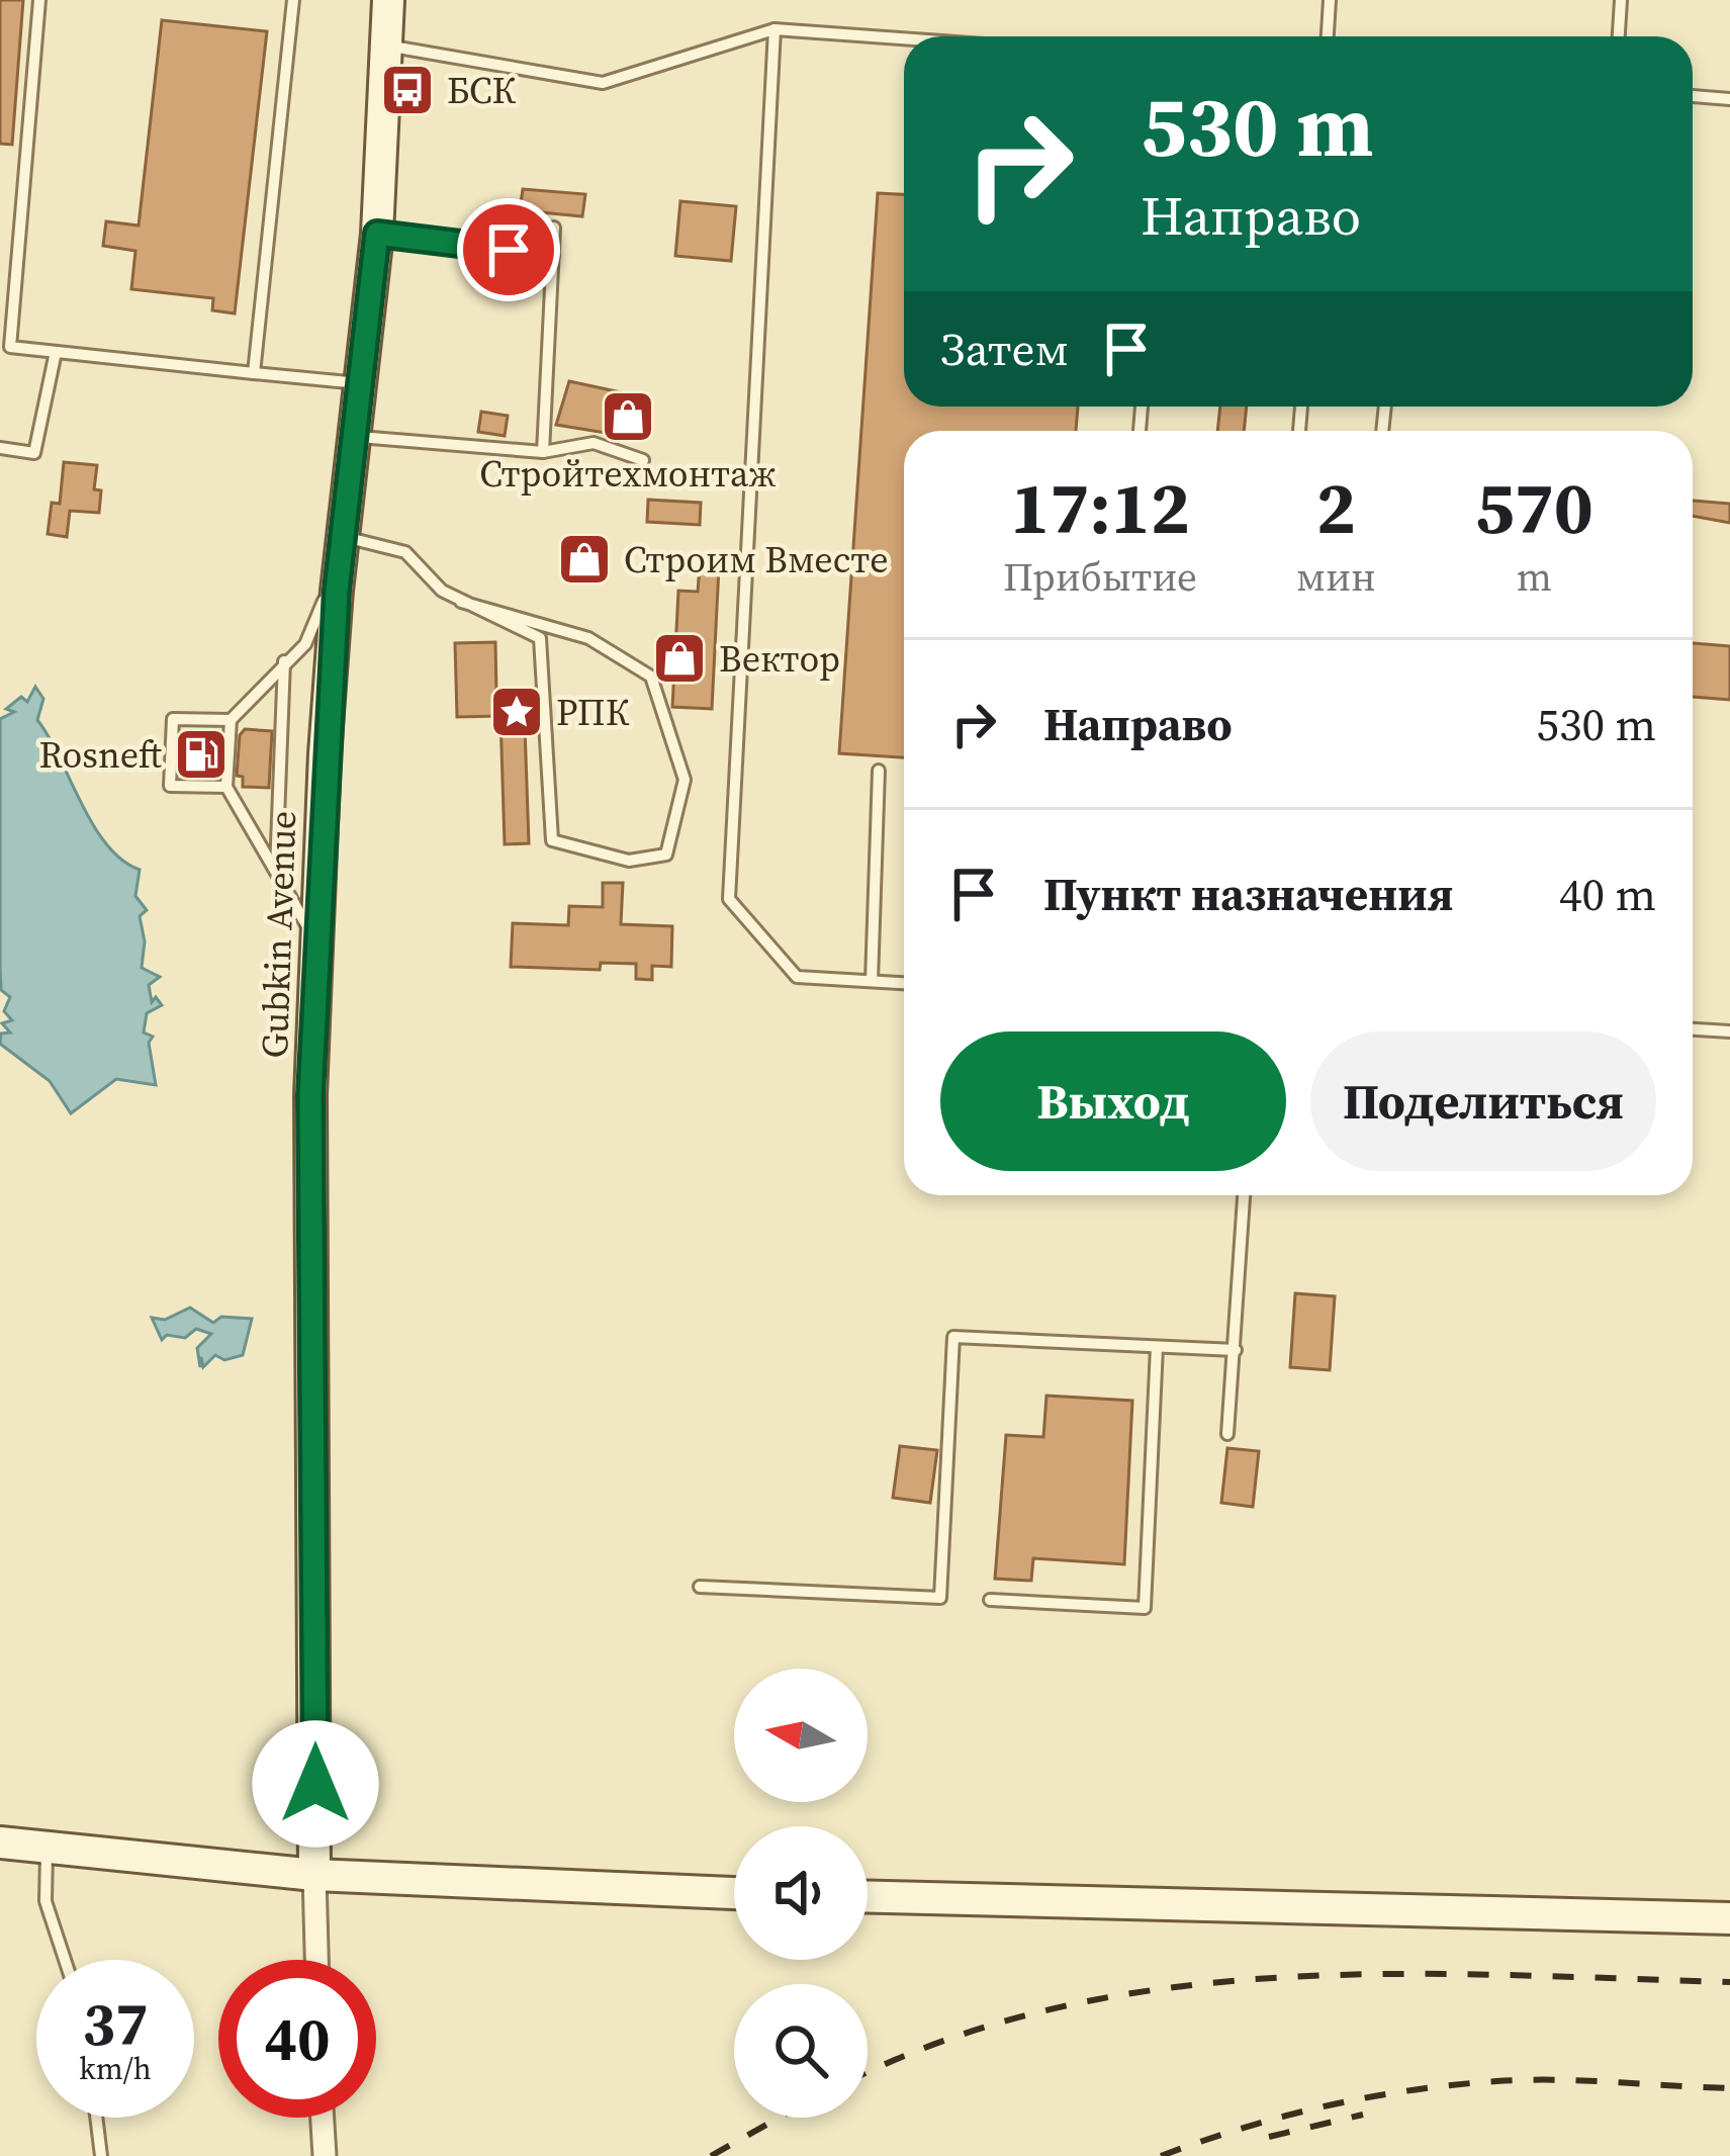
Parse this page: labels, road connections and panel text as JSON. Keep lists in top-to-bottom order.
{
  "streets": {
    "street": ["Gubkin Avenue"]
  },
  "places": {
    "bus stop": ["БСК"],
    "shop": ["Стройтехмонтаж", "Строим Вместе", "Вектор"],
    "place": ["РПК"],
    "fuel station": ["Rosneft"]
  },
  "north": "left",
  "page": {
    "turn": ["530 m", "Направо"],
    "then": "Затем",
    "eta": [
      "17:12",
      "Прибытие",
      "2",
      "мин",
      "570",
      "m"
    ],
    "list": [
      {
        "name": "Направо",
        "value": "530 m"
      },
      {
        "name": "Пункт назначения",
        "value": "40 m"
      }
    ],
    "buttons": ["Выход", "Поделиться"],
    "speed": "37 km/h",
    "limit": "40"
  }
}
